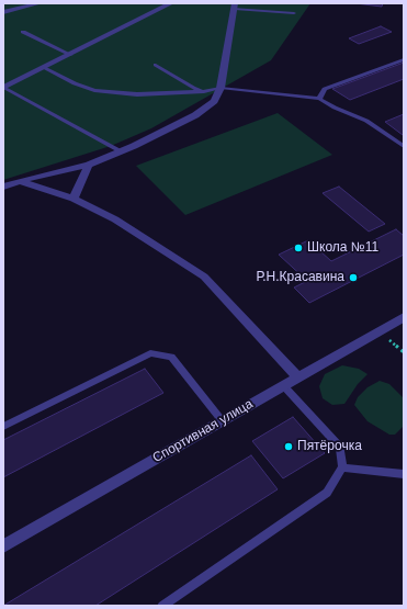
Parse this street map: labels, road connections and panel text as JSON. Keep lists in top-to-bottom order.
{
  "streets": {
    "street": ["Спортивная улица"]
  },
  "places": ["Школа №11", "Р.Н.Красавина", "Пятёрочка"]
}
